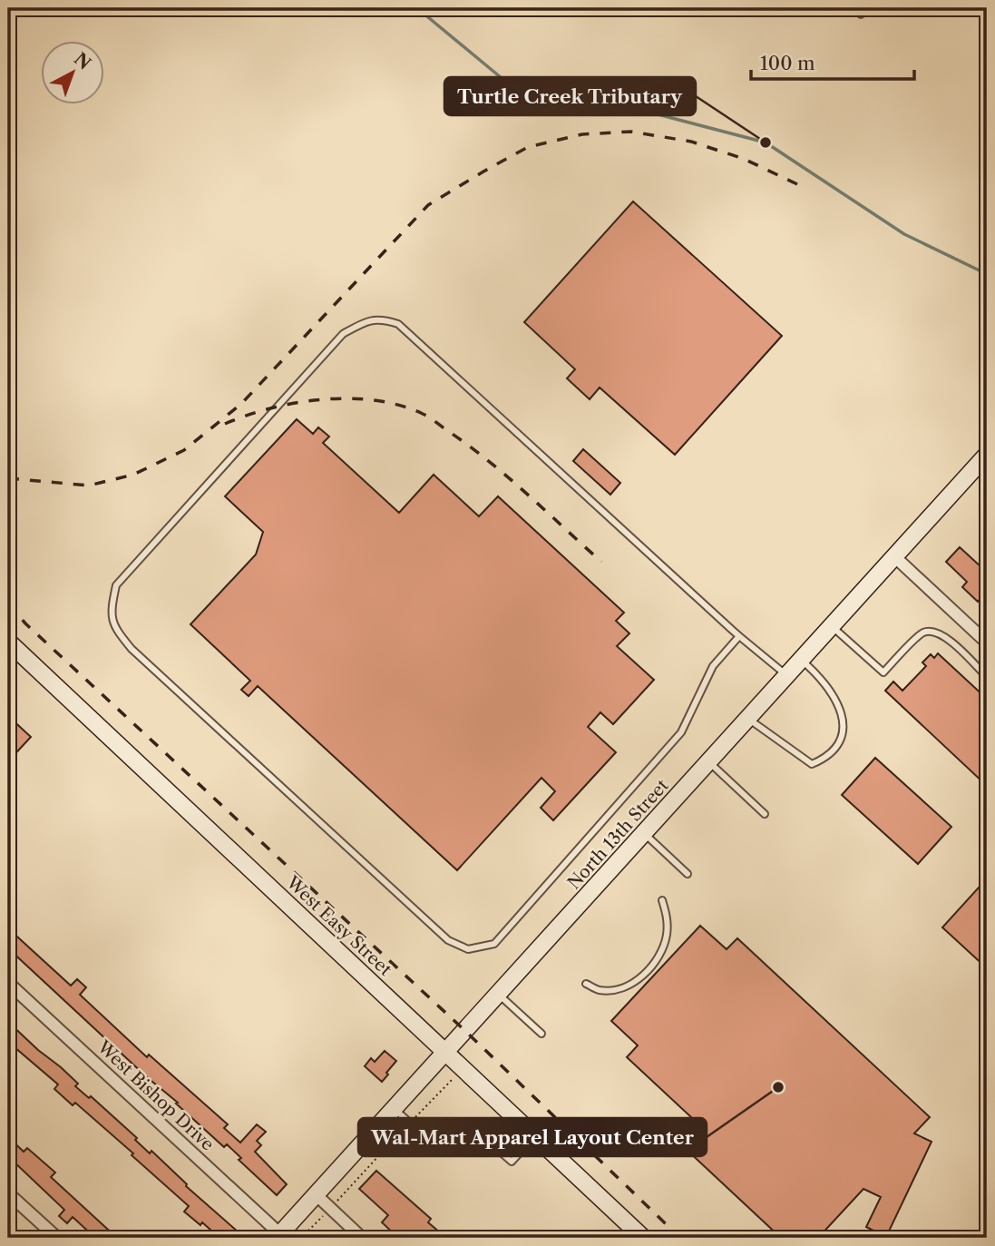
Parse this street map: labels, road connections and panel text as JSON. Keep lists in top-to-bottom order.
{
  "streets": {
    "main road": ["North 13th Street", "West Easy Street"],
    "street": ["West Bishop Drive"]
  },
  "crossings": [
    ["North 13th Street", "West Easy Street"],
    ["North 13th Street", "West Bishop Drive"]
  ],
  "places": ["Turtle Creek Tributary", "Wal-Mart Apparel Layout Center"],
  "scale_bar": "100 m",
  "north": "top right"
}
